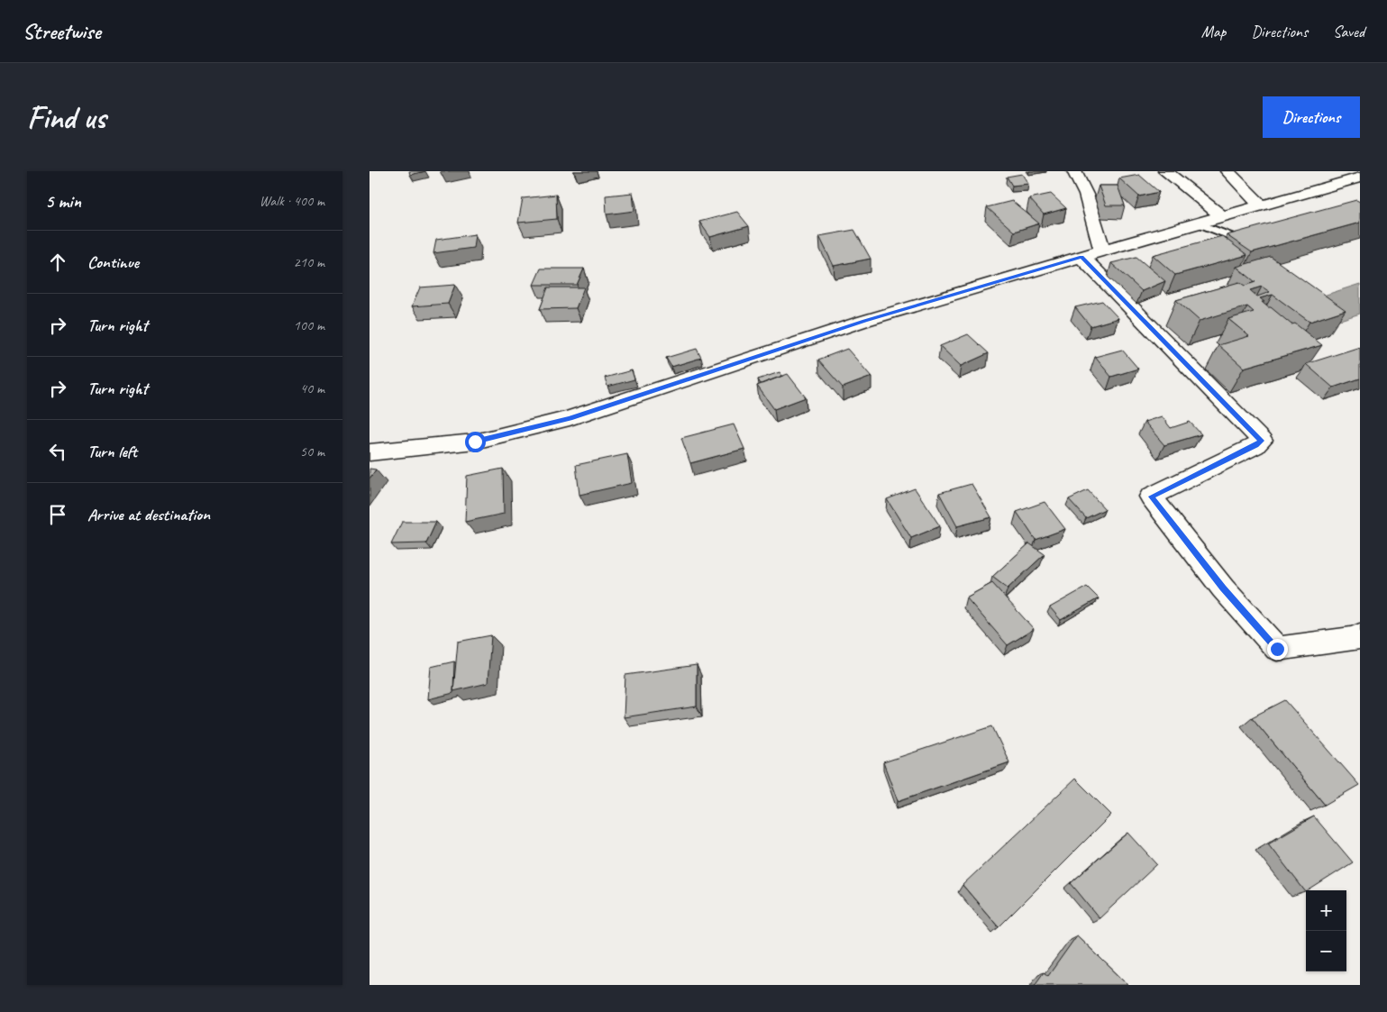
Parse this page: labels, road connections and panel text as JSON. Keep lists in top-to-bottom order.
{
  "page": {
    "header": "Streetwise",
    "nav": ["Map", "Directions", "Saved"],
    "buttons": "Directions",
    "title": "Find us",
    "heading": ["5 min", "Walk · 400 m"],
    "list": [
      ["Continue", "210 m"],
      ["Turn right", "100 m"],
      ["Turn right", "40 m"],
      ["Turn left", "50 m"],
      "Arrive at destination"
    ],
    "map_buttons": ["+", "−"]
  }
}
